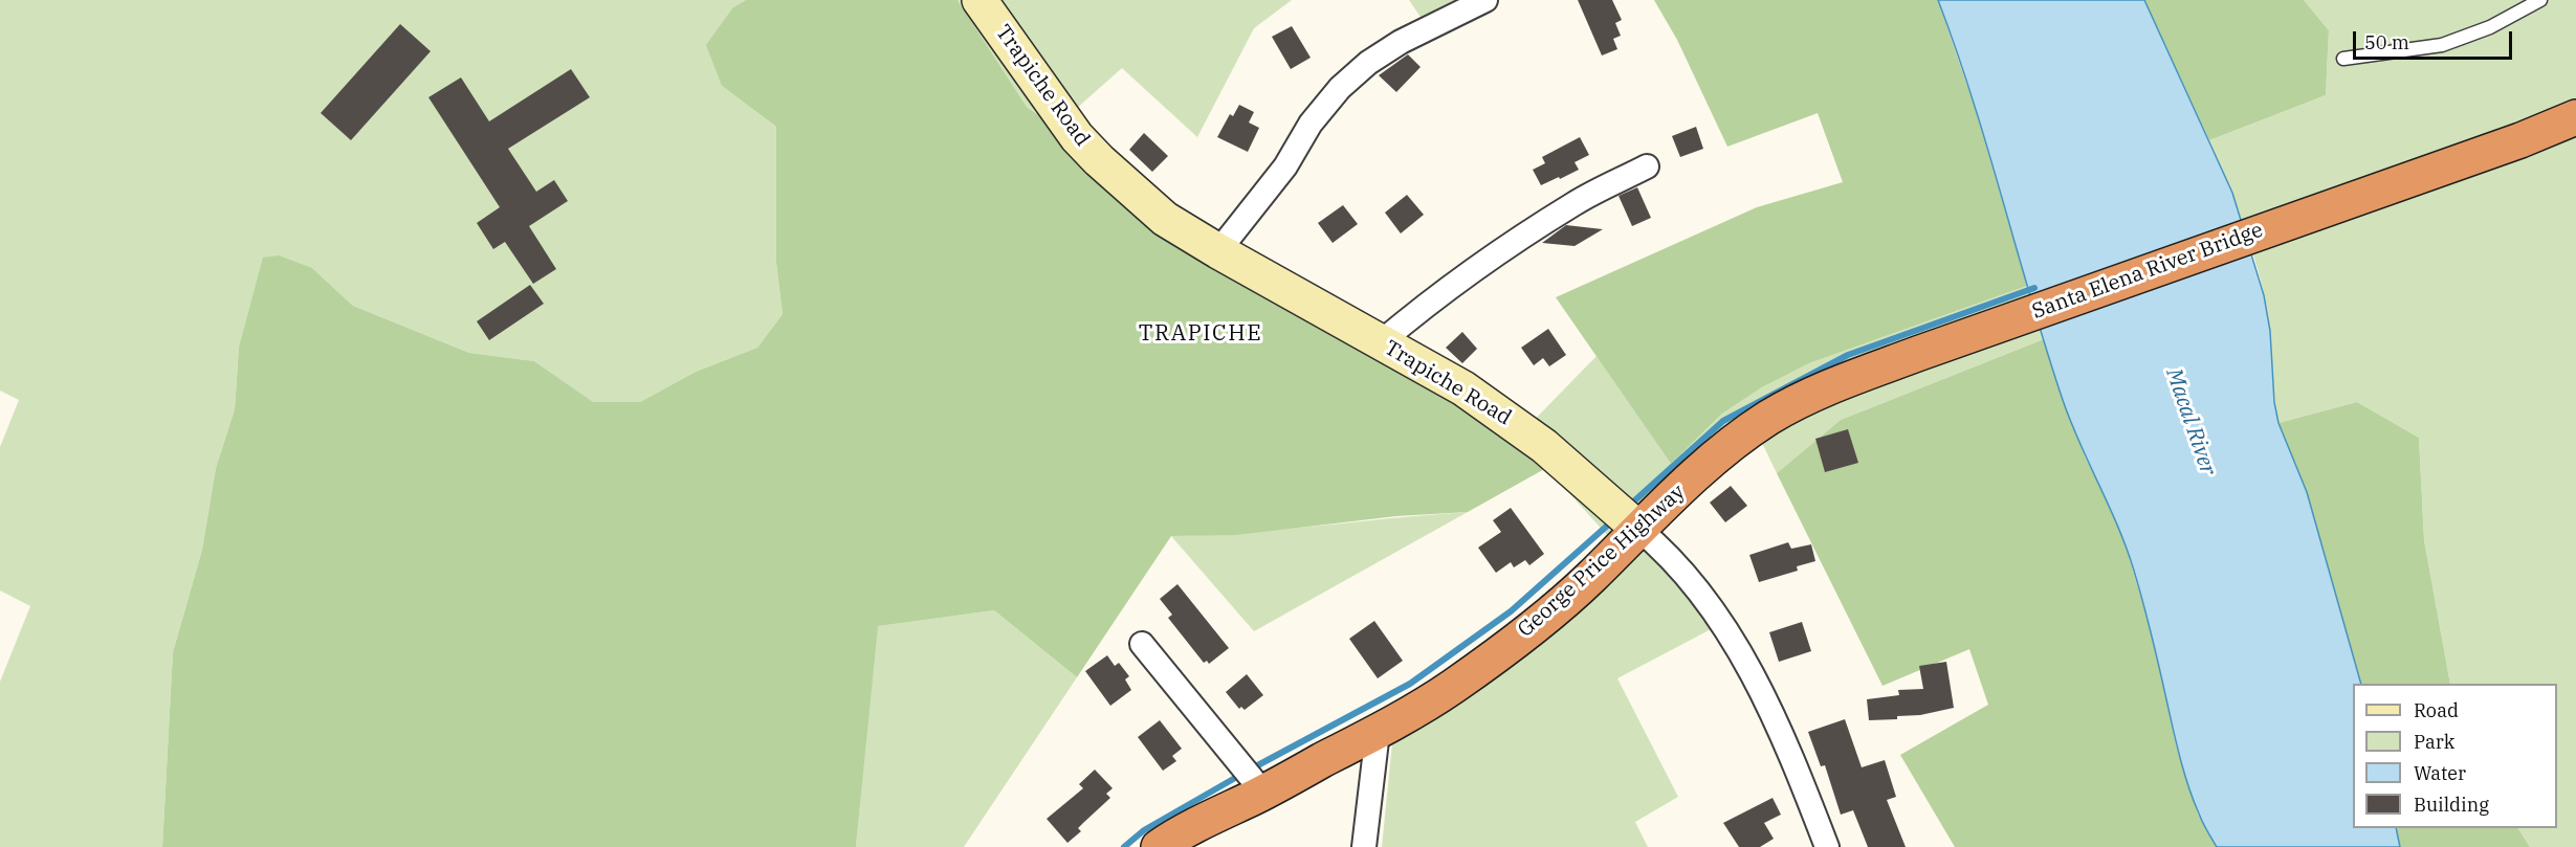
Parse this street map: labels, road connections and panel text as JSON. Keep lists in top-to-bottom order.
{
  "streets": {
    "highway": ["Santa Elena River Bridge", "George Price Highway"],
    "street": ["Trapiche Road"]
  },
  "crossings": [
    ["Trapiche Road", "George Price Highway"],
    ["Santa Elena River Bridge", "George Price Highway"]
  ],
  "districts": ["TRAPICHE"],
  "water": ["Macal River"],
  "legend": [
    "Road",
    "Park",
    "Water",
    "Building"
  ],
  "scale_bar": "50 m"
}
